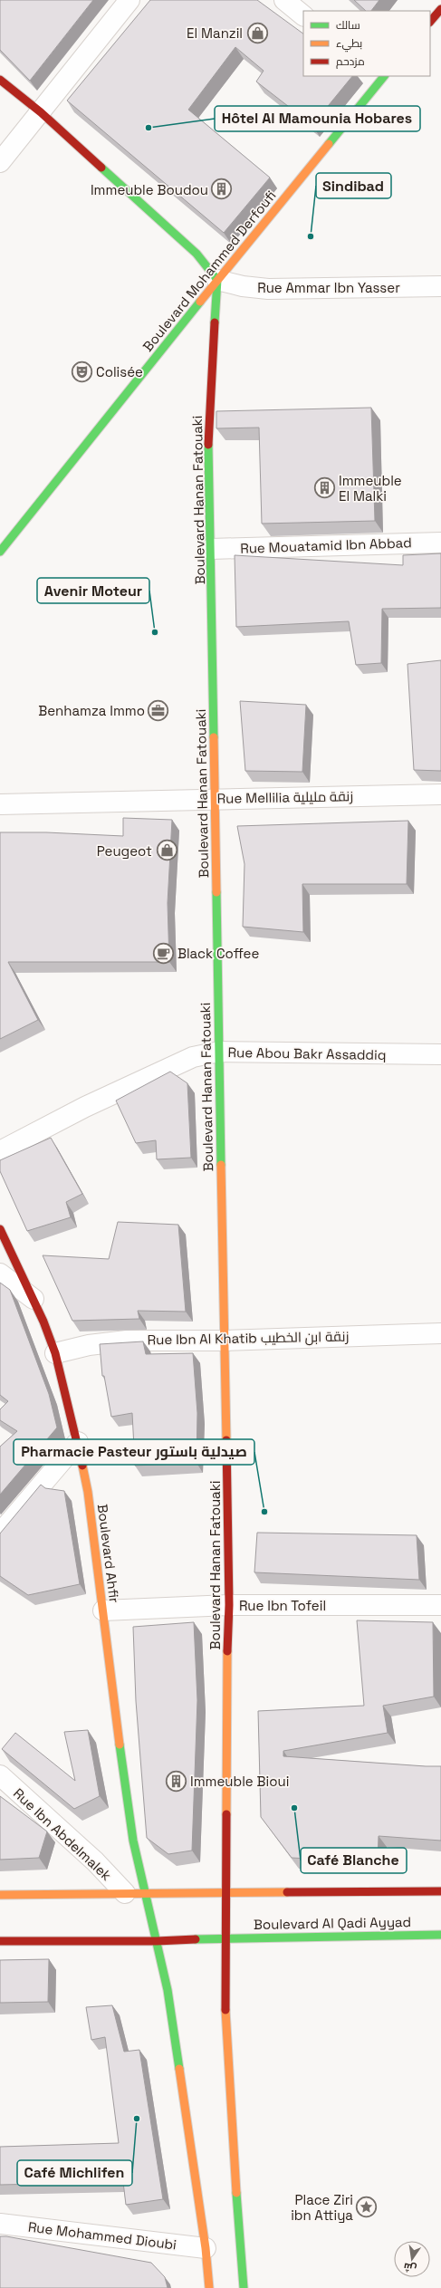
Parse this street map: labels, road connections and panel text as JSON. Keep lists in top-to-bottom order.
{
  "streets": {
    "street": [
      "Boulevard Mohammed Derfoufi",
      "Rue Ammar Ibn Yasser",
      "Boulevard Hanan Fatouaki",
      "Rue Mouatamid Ibn Abbad",
      "Rue Mellilia زنقة مليلية",
      "Rue Abou Bakr Assaddiq",
      "Rue Ibn Al Khatib زنقة ابن الخطيب",
      "Boulevard Ahfir",
      "Rue Ibn Tofeil",
      "Rue Ibn Abdelmalek",
      "Boulevard Al Qadi Ayyad",
      "Rue Mohammed Dioubi"
    ]
  },
  "crossings": [
    ["Boulevard Mohammed Derfoufi", "Rue Ammar Ibn Yasser"],
    ["Boulevard Mohammed Derfoufi", "Boulevard Hanan Fatouaki"],
    ["Rue Ammar Ibn Yasser", "Boulevard Hanan Fatouaki"],
    ["Boulevard Hanan Fatouaki", "Rue Mouatamid Ibn Abbad"],
    ["Boulevard Hanan Fatouaki", "Rue Mellilia زنقة مليلية"],
    ["Boulevard Hanan Fatouaki", "Rue Abou Bakr Assaddiq"],
    ["Boulevard Hanan Fatouaki", "Rue Ibn Al Khatib زنقة ابن الخطيب"],
    ["Boulevard Hanan Fatouaki", "Rue Ibn Tofeil"],
    ["Boulevard Hanan Fatouaki", "Boulevard Al Qadi Ayyad"],
    ["Rue Ibn Al Khatib زنقة ابن الخطيب", "Boulevard Ahfir"],
    ["Boulevard Ahfir", "Rue Ibn Tofeil"],
    ["Boulevard Ahfir", "Boulevard Al Qadi Ayyad"],
    ["Boulevard Ahfir", "Rue Mohammed Dioubi"]
  ],
  "places": {
    "shop": ["El Manzil", "Peugeot"],
    "other": [
      "Hôtel Al Mamounia Hobares",
      "Sindibad",
      "Avenir Moteur",
      "Pharmacie Pasteur صيدلية باستور",
      "Café Blanche",
      "Café Michlifen"
    ],
    "building": ["Immeuble Boudou", "Immeuble El Malki", "Immeuble Bioui"],
    "theatre": ["Colisée"],
    "office": ["Benhamza Immo"],
    "cafe": ["Black Coffee"],
    "place": ["Place Ziri ibn Attiya"]
  },
  "legend": ["سالك", "بطيء", "مزدحم"],
  "north": "bottom"
}
